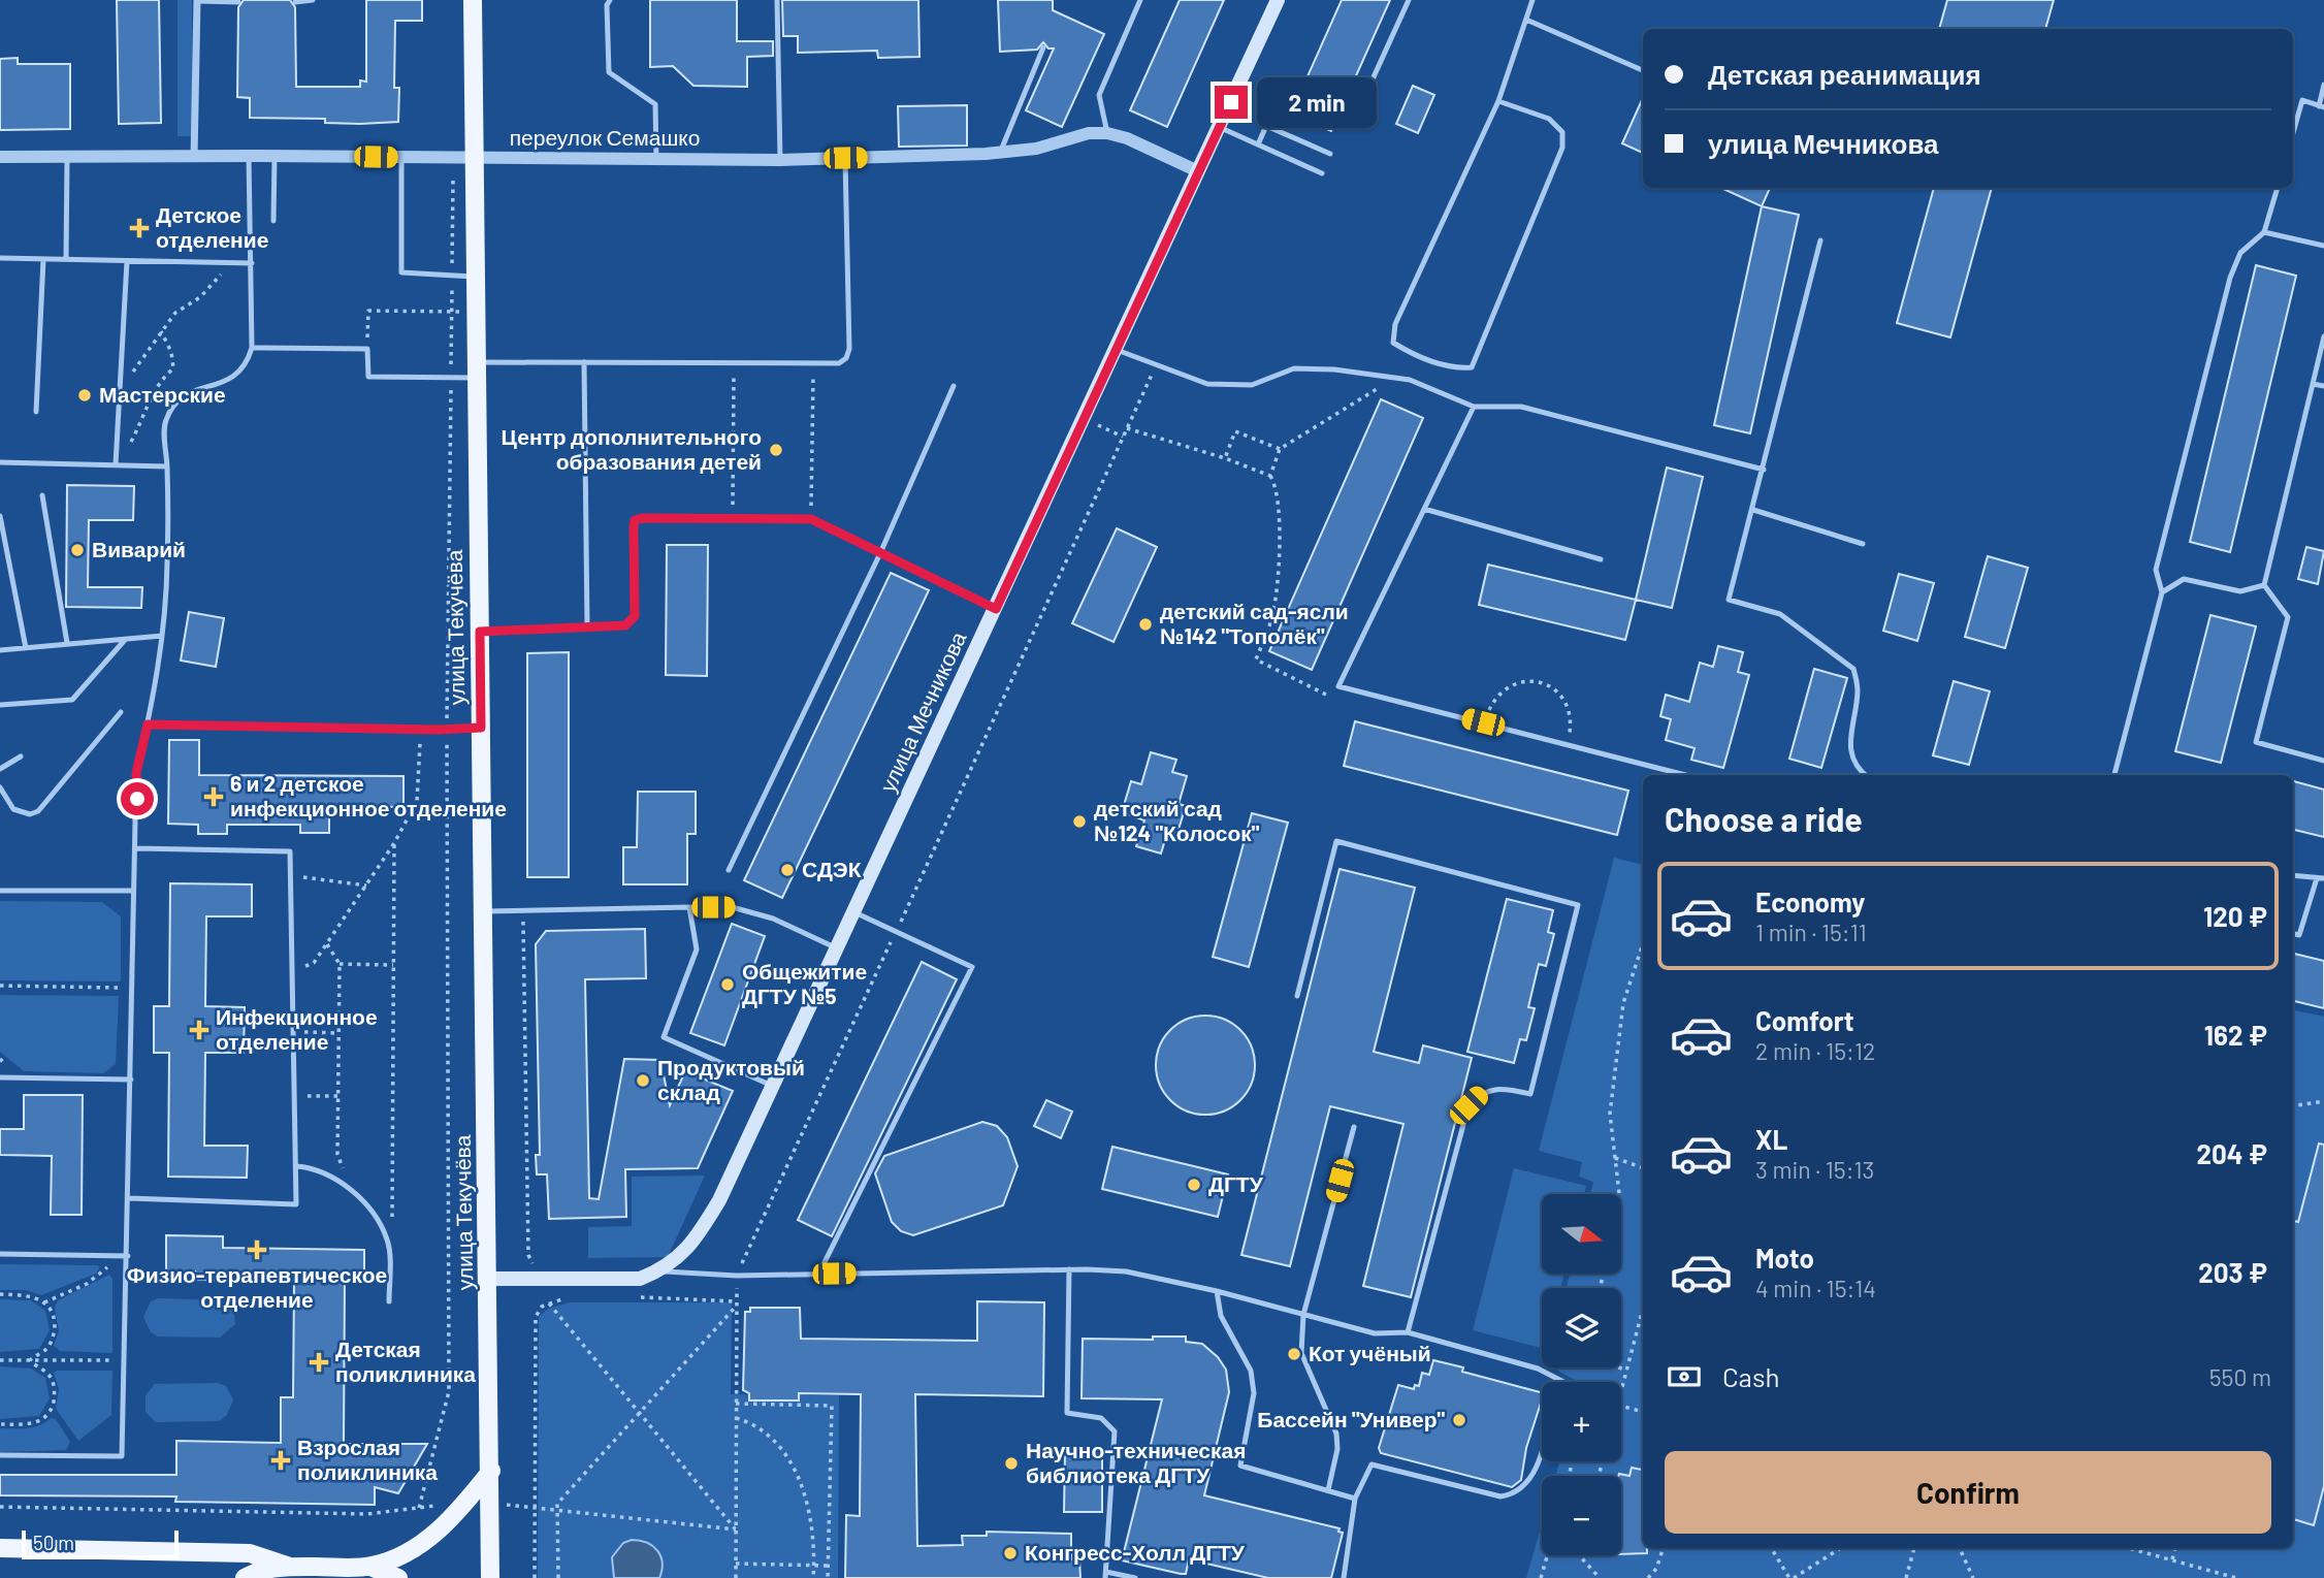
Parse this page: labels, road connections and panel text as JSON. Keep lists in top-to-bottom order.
{
  "streets": {
    "main road": ["улица Текучёва", "улица Мечникова"],
    "street": ["переулок Семашко"]
  },
  "crossings": [
    ["переулок Семашко", "улица Текучёва"],
    ["переулок Семашко", "улица Мечникова"]
  ],
  "places": {
    "health": [
      "Детское отделение",
      "6 и 2 детское инфекционное отделение",
      "Инфекционное отделение",
      "Физио-терапевтическое отделение",
      "Детская поликлиника",
      "Взрослая поликлиника"
    ],
    "other": [
      "Мастерские",
      "Центр дополнительного образования детей",
      "Виварий",
      "детский сад-ясли №142 \"Тополёк\"",
      "детский сад №124 \"Колосок\"",
      "СДЭК",
      "Общежитие ДГТУ №5",
      "Продуктовый склад",
      "ДГТУ",
      "Кот учёный",
      "Бассейн \"Универ\"",
      "Научно-техническая библиотека ДГТУ",
      "Конгресс-Холл ДГТУ"
    ]
  },
  "scale_bar": "50 m",
  "north": "right",
  "page": {
    "banner": ["Детская реанимация", "улица Мечникова"],
    "bubble": "2 min",
    "heading": "Choose a ride",
    "list": [
      {
        "name": "Economy",
        "note": "1 min · 15:11",
        "value": "120 ₽"
      },
      {
        "name": "Comfort",
        "note": "2 min · 15:12",
        "value": "162 ₽"
      },
      {
        "name": "XL",
        "note": "3 min · 15:13",
        "value": "204 ₽"
      },
      {
        "name": "Moto",
        "note": "4 min · 15:14",
        "value": "203 ₽"
      }
    ],
    "map_buttons": ["+", "−"],
    "pay": ["Cash", "550 m"],
    "buttons": "Confirm",
    "scale": "50 m"
  }
}
